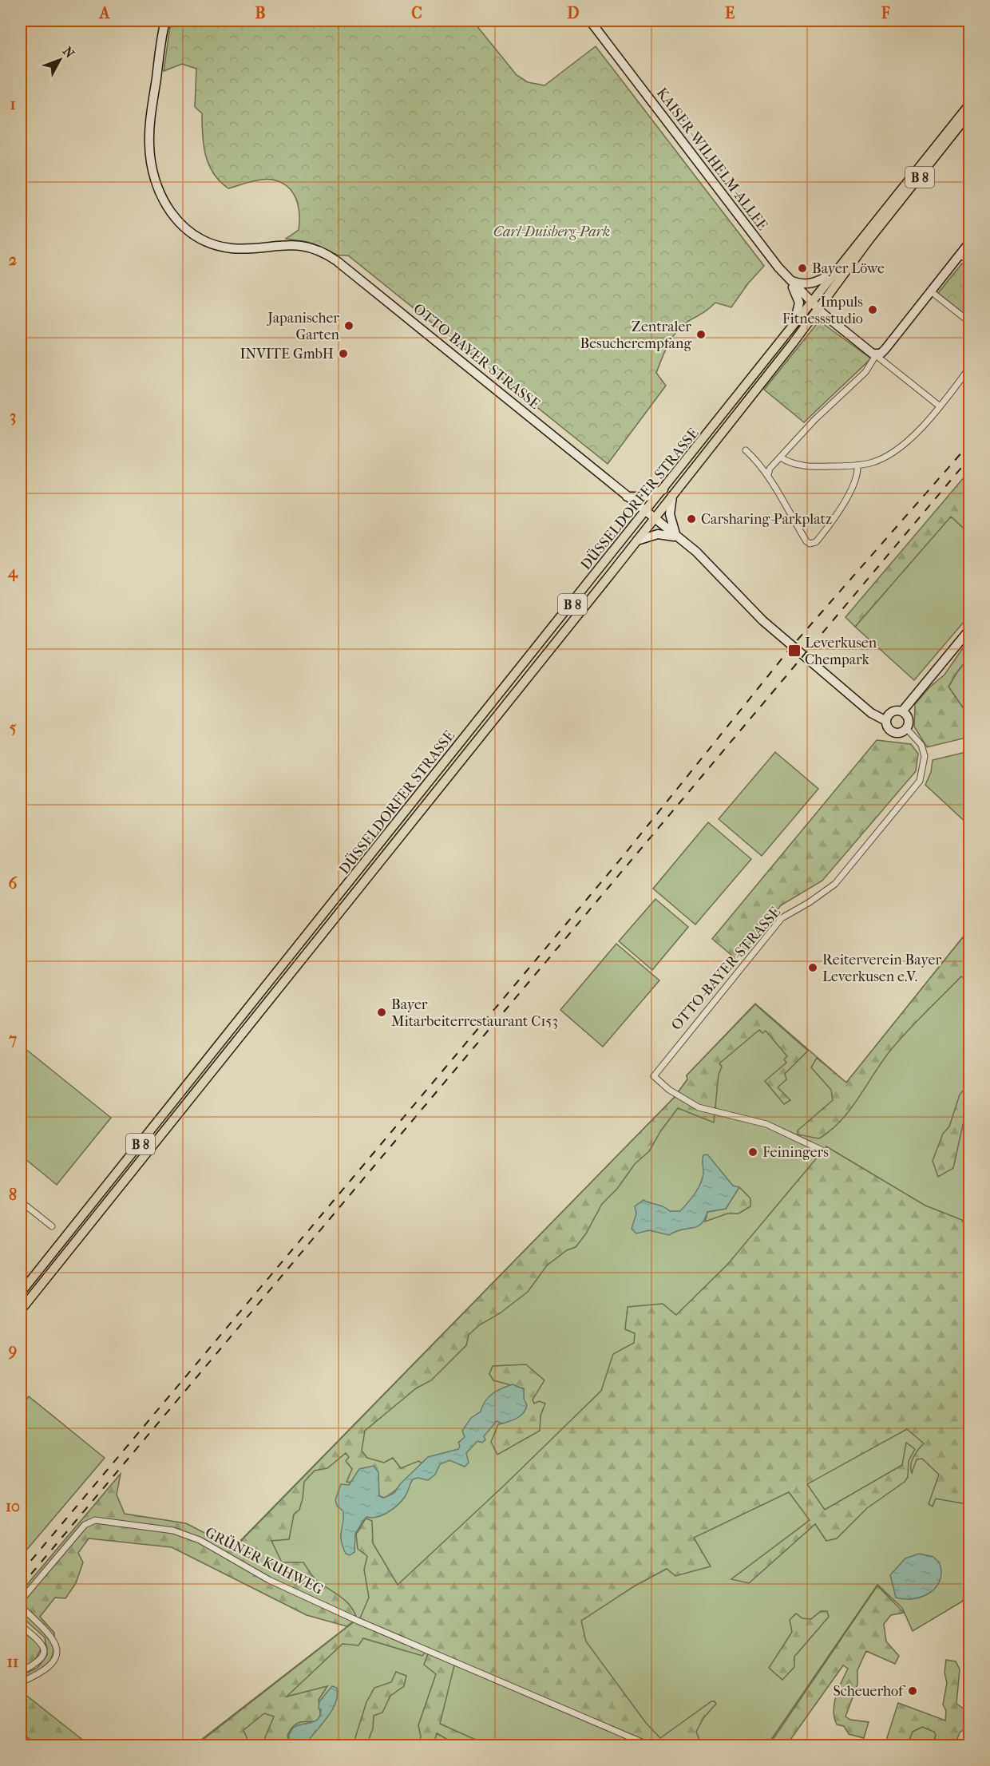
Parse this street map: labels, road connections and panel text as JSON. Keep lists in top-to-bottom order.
{
  "streets": {
    "main road": ["B 8", "DÜSSELDORFER STRASSE"],
    "street": ["KAISER-WILHELM-ALLEE", "OTTO-BAYER-STRASSE", "GRÜNER KUHWEG"]
  },
  "crossings": [
    ["KAISER-WILHELM-ALLEE", "B 8"],
    ["KAISER-WILHELM-ALLEE", "DÜSSELDORFER STRASSE"],
    ["B 8", "DÜSSELDORFER STRASSE"],
    ["OTTO-BAYER-STRASSE", "DÜSSELDORFER STRASSE"]
  ],
  "parks": ["Carl-Duisberg-Park"],
  "places": {
    "other": [
      "Bayer Löwe",
      "Impuls Fitnessstudio",
      "Japanischer Garten",
      "Zentraler Besucherempfang",
      "INVITE GmbH",
      "Carsharing-Parkplatz",
      "Reiterverein Bayer Leverkusen e.V.",
      "Bayer Mitarbeiterrestaurant C153",
      "Feiningers",
      "Scheuerhof"
    ],
    "transit": ["Leverkusen Chempark"]
  },
  "north": "top right",
  "grid": {
    "columns": [
      "A",
      "B",
      "C",
      "D",
      "E",
      "F"
    ],
    "rows": [
      "1",
      "2",
      "3",
      "4",
      "5",
      "6",
      "7",
      "8",
      "9",
      "10",
      "11"
    ]
  }
}
